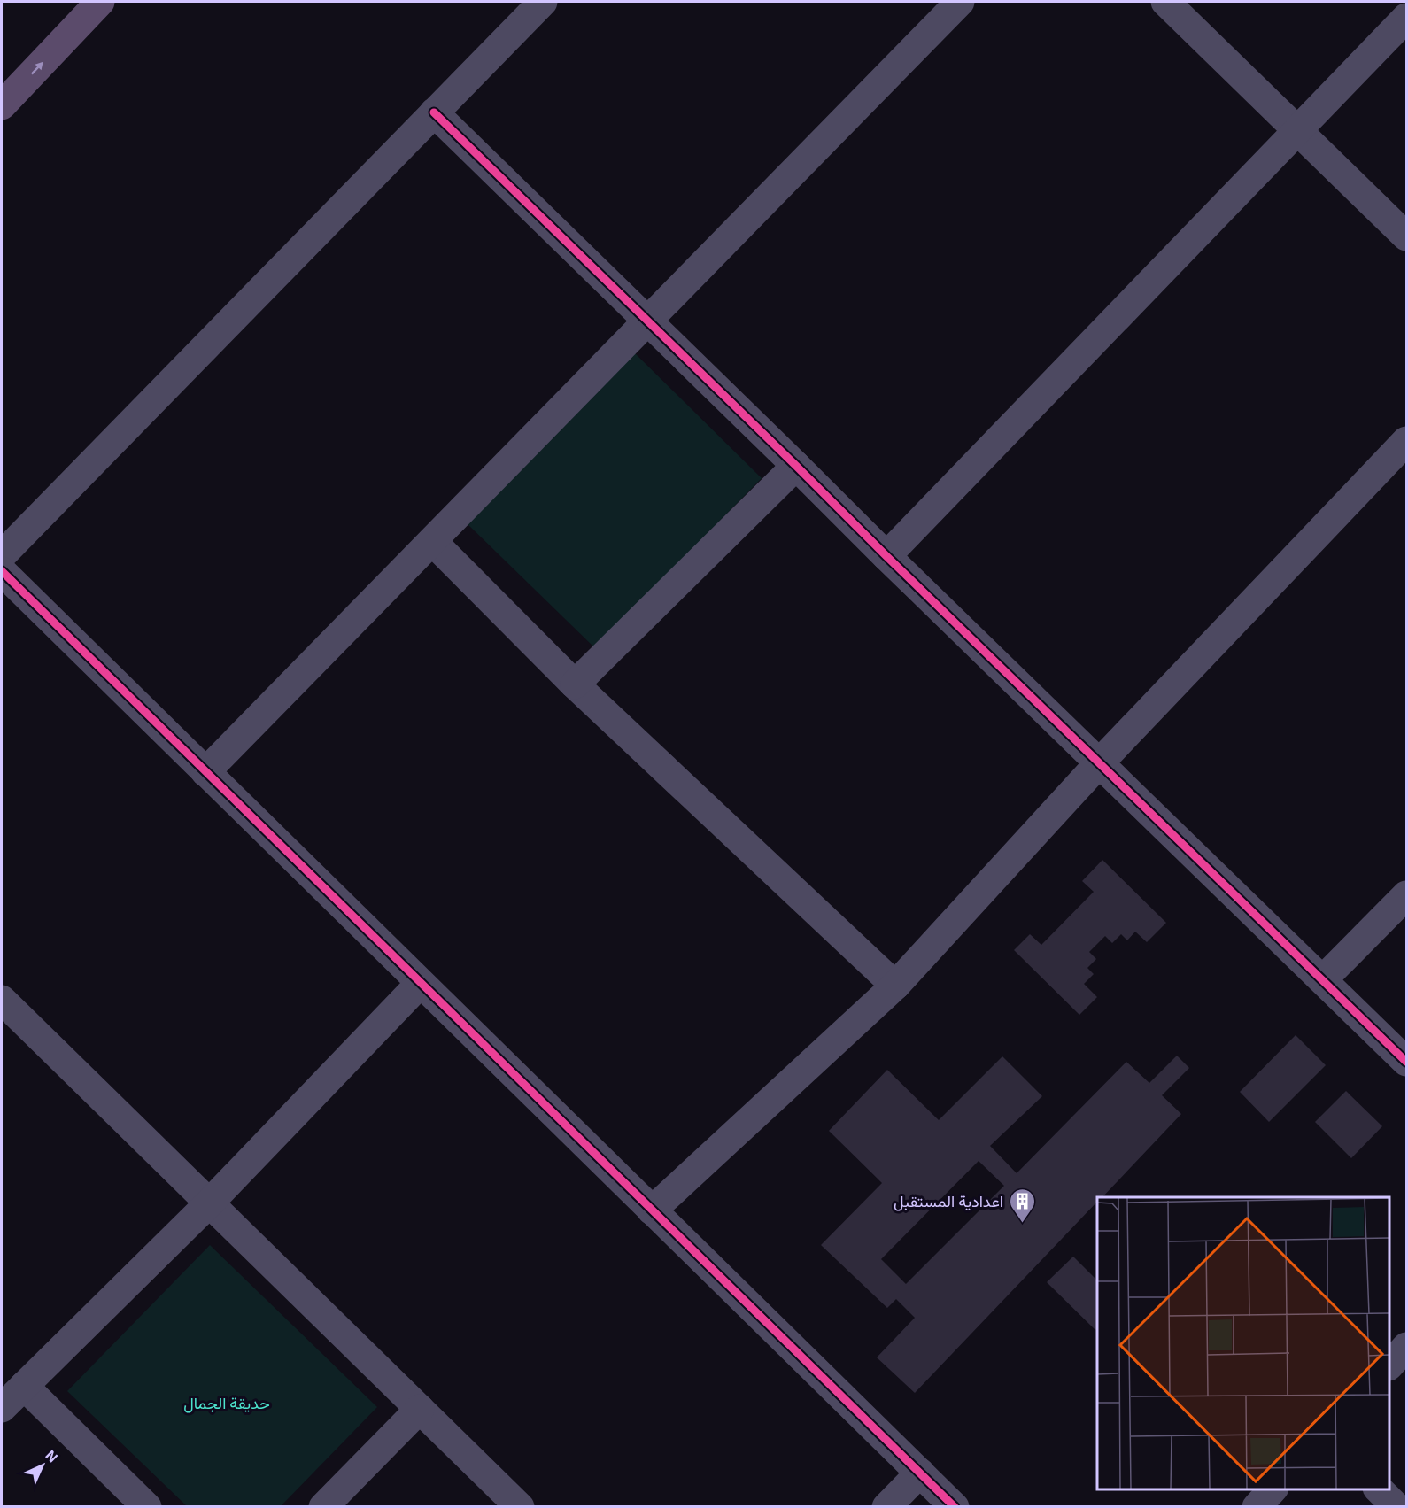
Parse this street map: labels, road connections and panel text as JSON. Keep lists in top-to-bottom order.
{
  "parks": ["حديقة الجمال"],
  "places": {
    "building": ["اعدادية المستقبل"]
  },
  "north": "top right"
}
